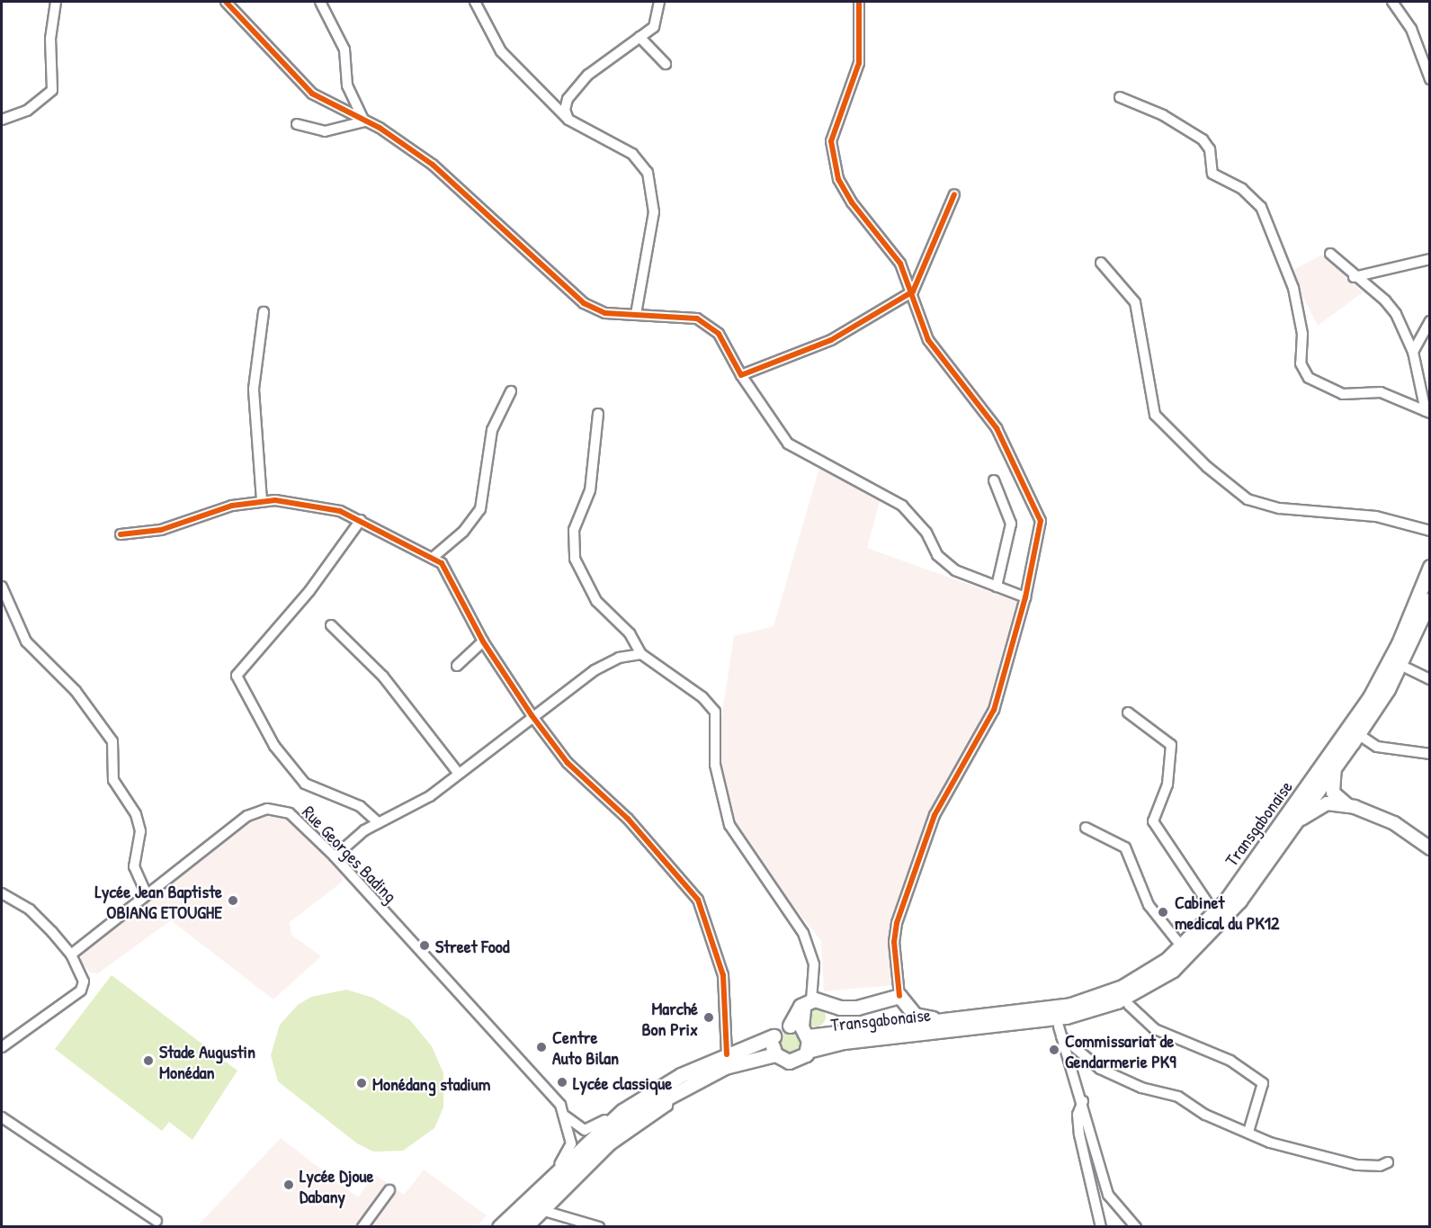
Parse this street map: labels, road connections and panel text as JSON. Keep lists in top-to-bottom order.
{
  "streets": {
    "highway": ["Transgabonaise"],
    "street": ["Rue Georges Bading"]
  },
  "places": [
    "Lycée Jean Baptiste OBIANG ETOUGHE",
    "Cabinet medical du PK12",
    "Street Food",
    "Marché Bon Prix",
    "Centre Auto Bilan",
    "Commissariat de Gendarmerie PK9",
    "Stade Augustin Monédan",
    "Lycée classique",
    "Monédang stadium",
    "Lycée Djoue Dabany"
  ]
}
